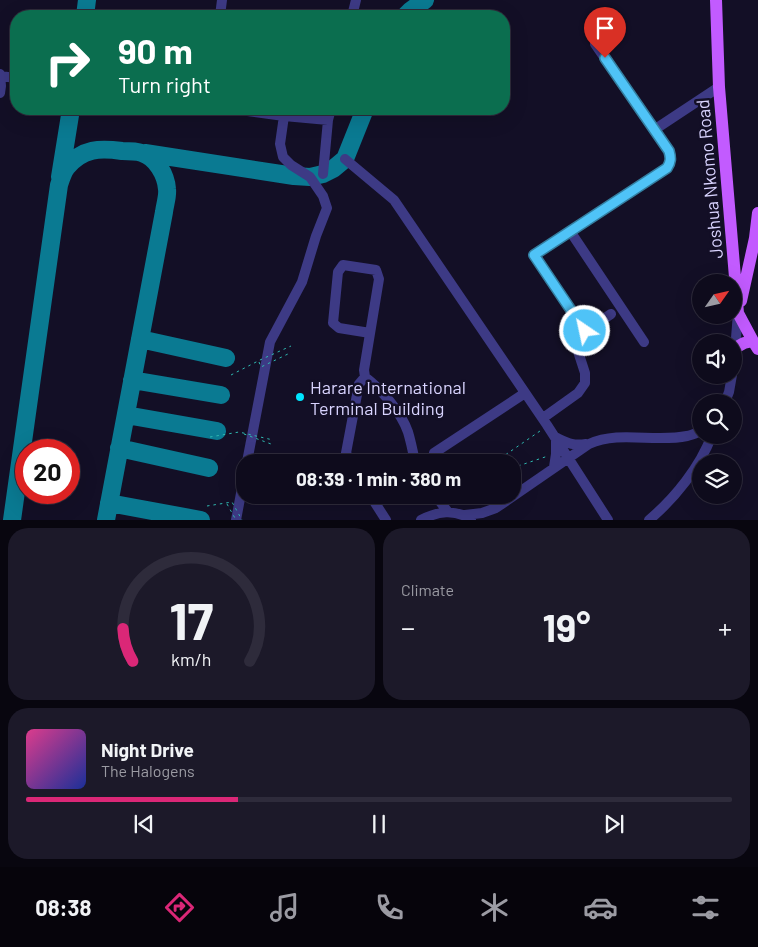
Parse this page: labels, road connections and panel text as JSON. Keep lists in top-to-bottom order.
{
  "streets": {
    "main road": ["Joshua Nkomo Road"]
  },
  "places": ["Harare International Terminal Building"],
  "north": "top right",
  "page": {
    "turn": ["90 m", "Turn right"],
    "limit": "20",
    "trip": "08:39 · 1 min · 380 m",
    "tile": "Climate",
    "heat": ["−", "19°", "+"],
    "song": ["Night Drive", "The Halogens"],
    "tabs": "08:38",
    "gauge": ["17", "km/h"]
  }
}
